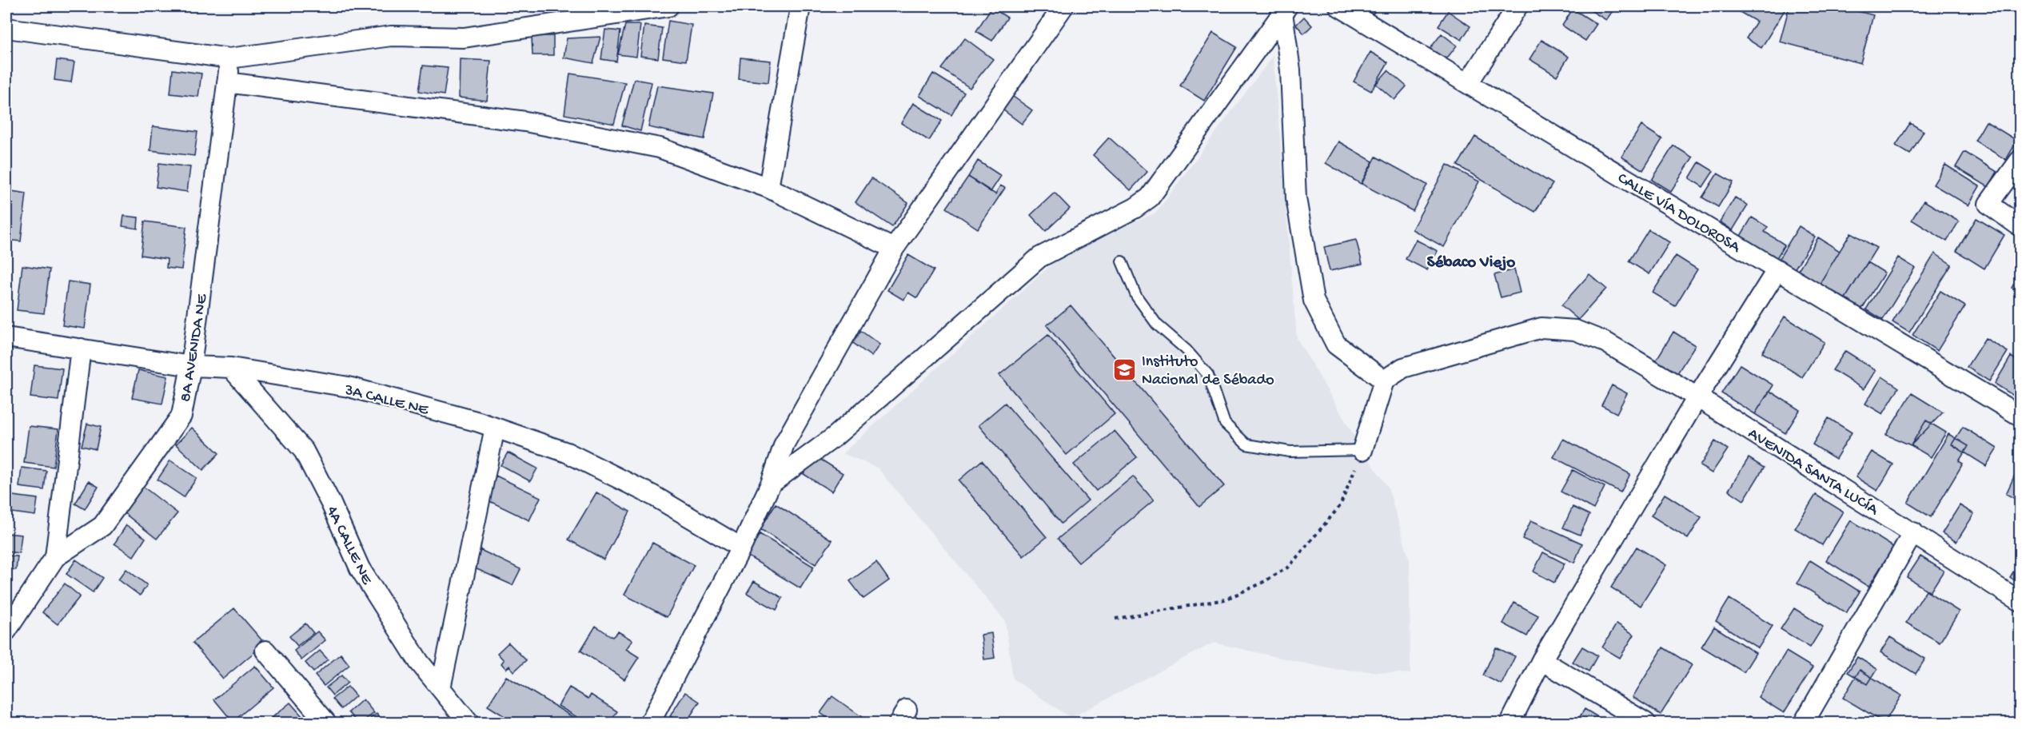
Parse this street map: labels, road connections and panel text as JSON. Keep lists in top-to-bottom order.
{
  "streets": {
    "street": [
      "CALLE VÍA DOLOROSA",
      "8A AVENIDA NE",
      "3A CALLE NE",
      "AVENIDA SANTA LUCÍA",
      "4A CALLE NE"
    ]
  },
  "crossings": [
    ["8A AVENIDA NE", "3A CALLE NE"],
    ["3A CALLE NE", "4A CALLE NE"]
  ],
  "districts": ["Sébaco Viejo"],
  "places": {
    "school or university": ["Instituto Nacional de Sébado"]
  }
}
